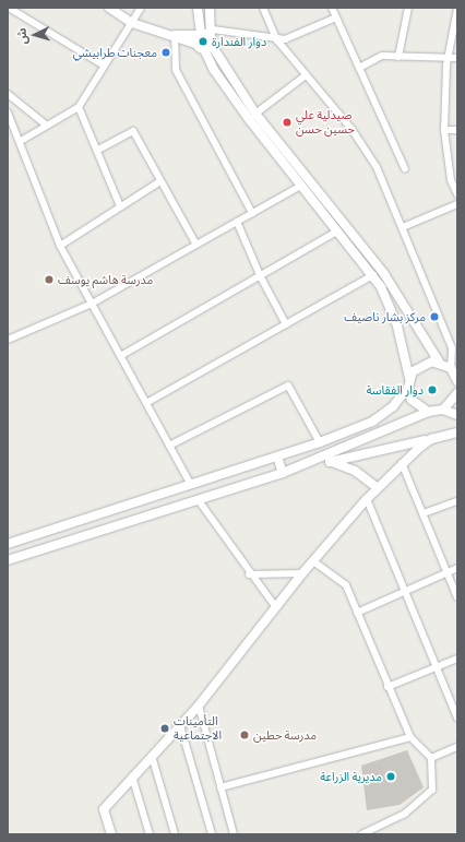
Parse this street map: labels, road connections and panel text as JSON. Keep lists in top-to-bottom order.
{
  "places": [
    "دوار الفندارة",
    "معجنات طرابيشي",
    "صيدلية علي حسين حسن",
    "مدرسة هاشم يوسف",
    "مركز بشار ناصيف",
    "دوار الفقاسة",
    "التأمينات الاجتماعية",
    "مدرسة حطين",
    "مديرية الزراعة"
  ],
  "north": "left"
}
